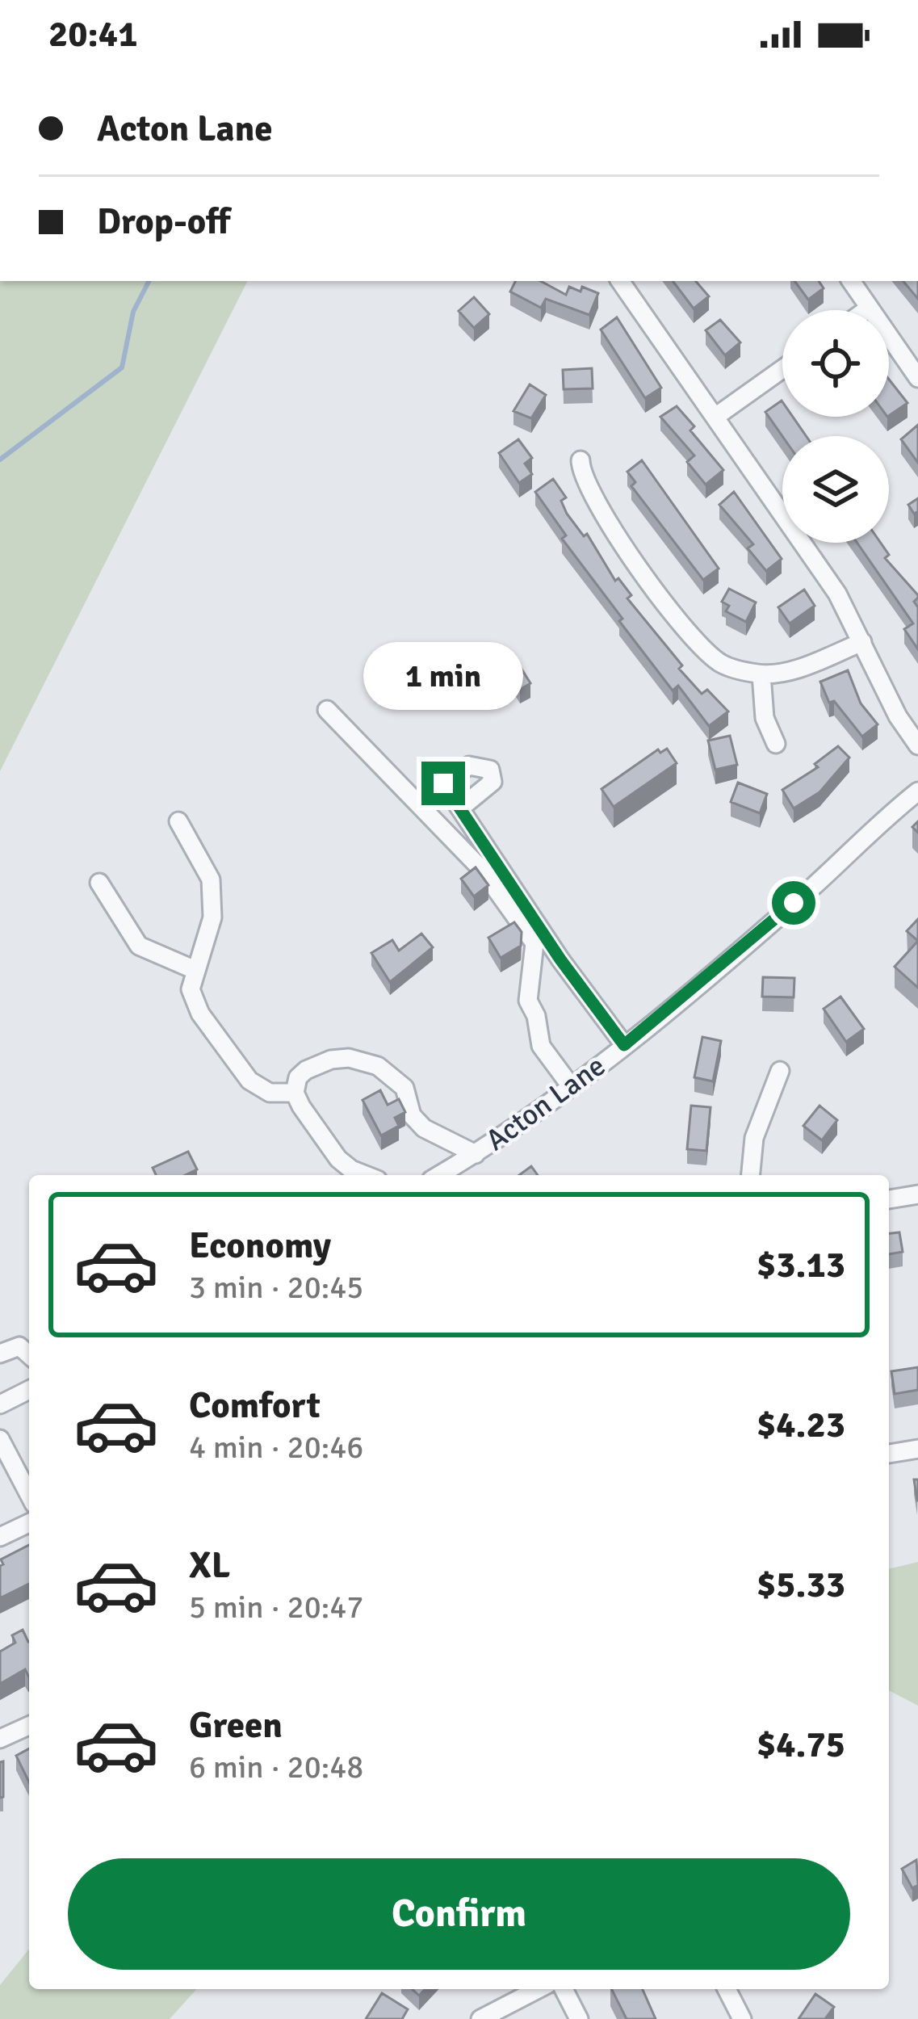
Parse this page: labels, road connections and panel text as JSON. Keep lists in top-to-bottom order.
{
  "streets": {
    "street": ["Acton Lane"]
  },
  "page": {
    "status": "20:41",
    "banner": ["Acton Lane", "Drop-off"],
    "bubble": "1 min",
    "list": [
      {
        "name": "Economy",
        "note": "3 min · 20:45",
        "value": "$3.13"
      },
      {
        "name": "Comfort",
        "note": "4 min · 20:46",
        "value": "$4.23"
      },
      {
        "name": "XL",
        "note": "5 min · 20:47",
        "value": "$5.33"
      },
      {
        "name": "Green",
        "note": "6 min · 20:48",
        "value": "$4.75"
      }
    ],
    "buttons": "Confirm"
  }
}
